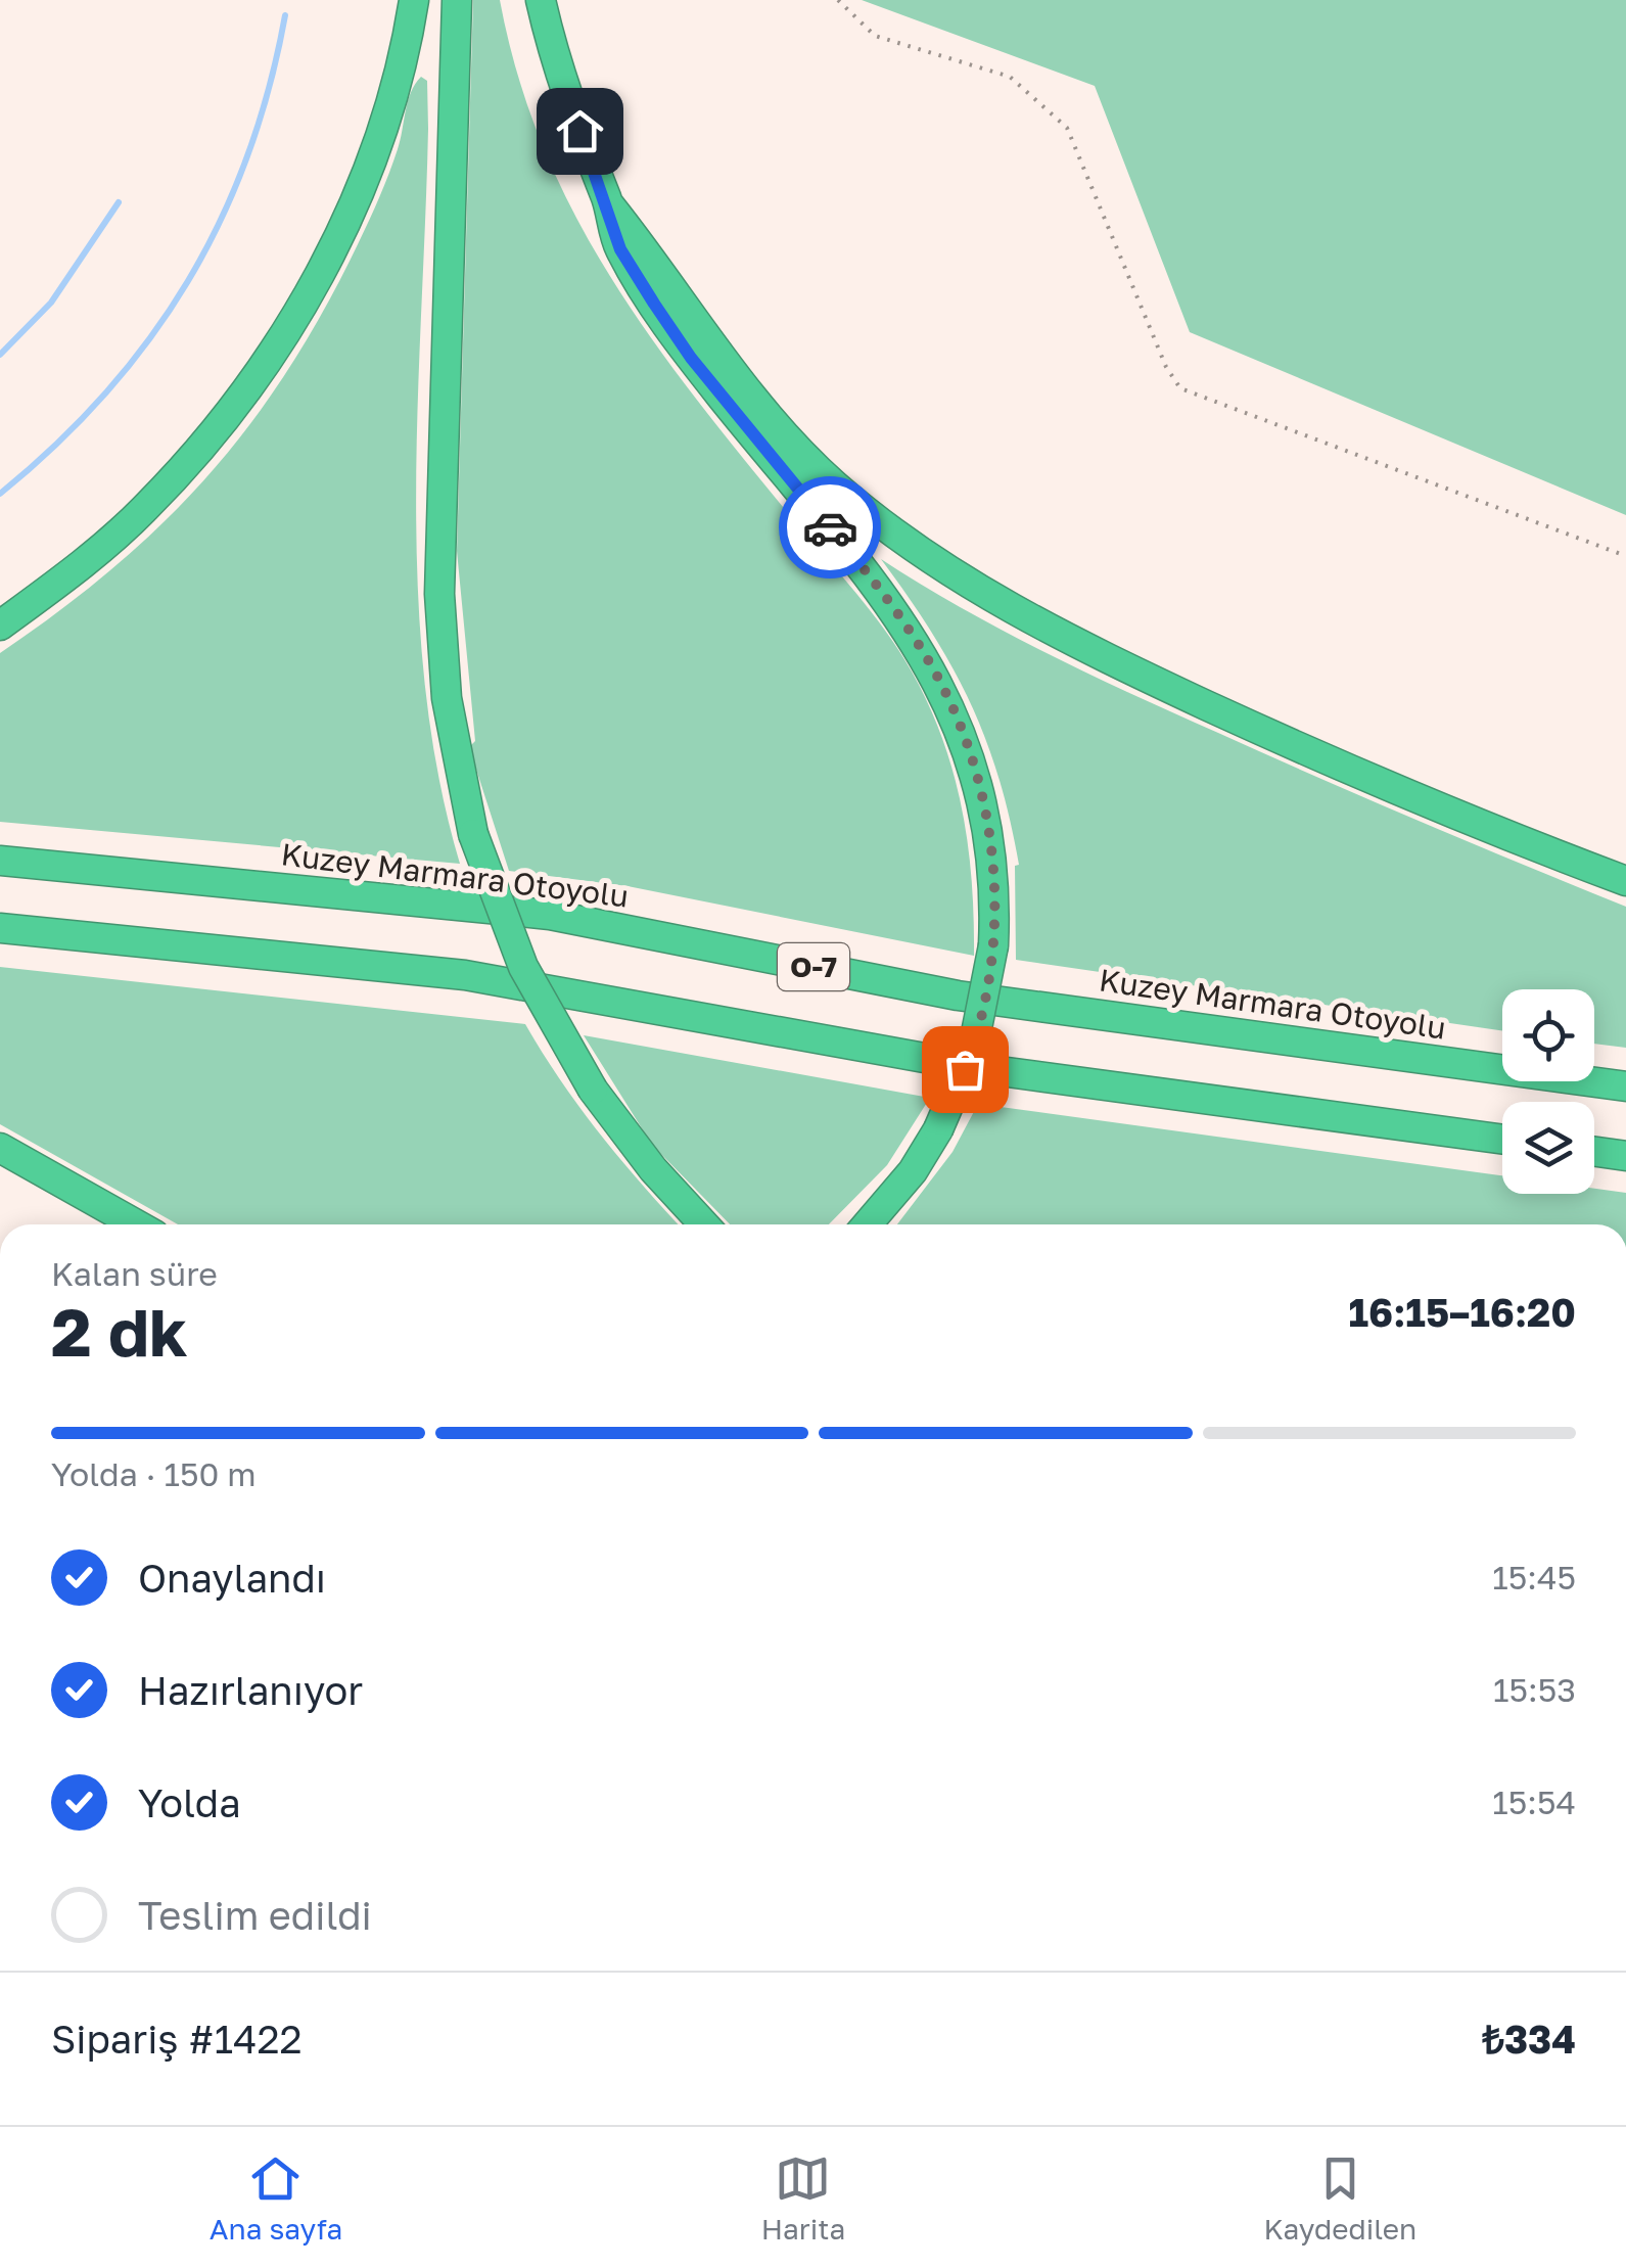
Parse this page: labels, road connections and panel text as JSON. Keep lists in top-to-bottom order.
{
  "streets": {
    "highway": ["Kuzey Marmara Otoyolu", "O-7"]
  },
  "page": {
    "heading": ["2 dk", "Kalan süre", "16:15–16:20"],
    "panel": ["Sipariş #1422", "₺334"],
    "bar": "Yolda · 150 m",
    "list": [
      ["Onaylandı", "15:45"],
      ["Hazırlanıyor", "15:53"],
      ["Yolda", "15:54"],
      "Teslim edildi"
    ],
    "tabs": ["Ana sayfa", "Harita", "Kaydedilen"]
  }
}
